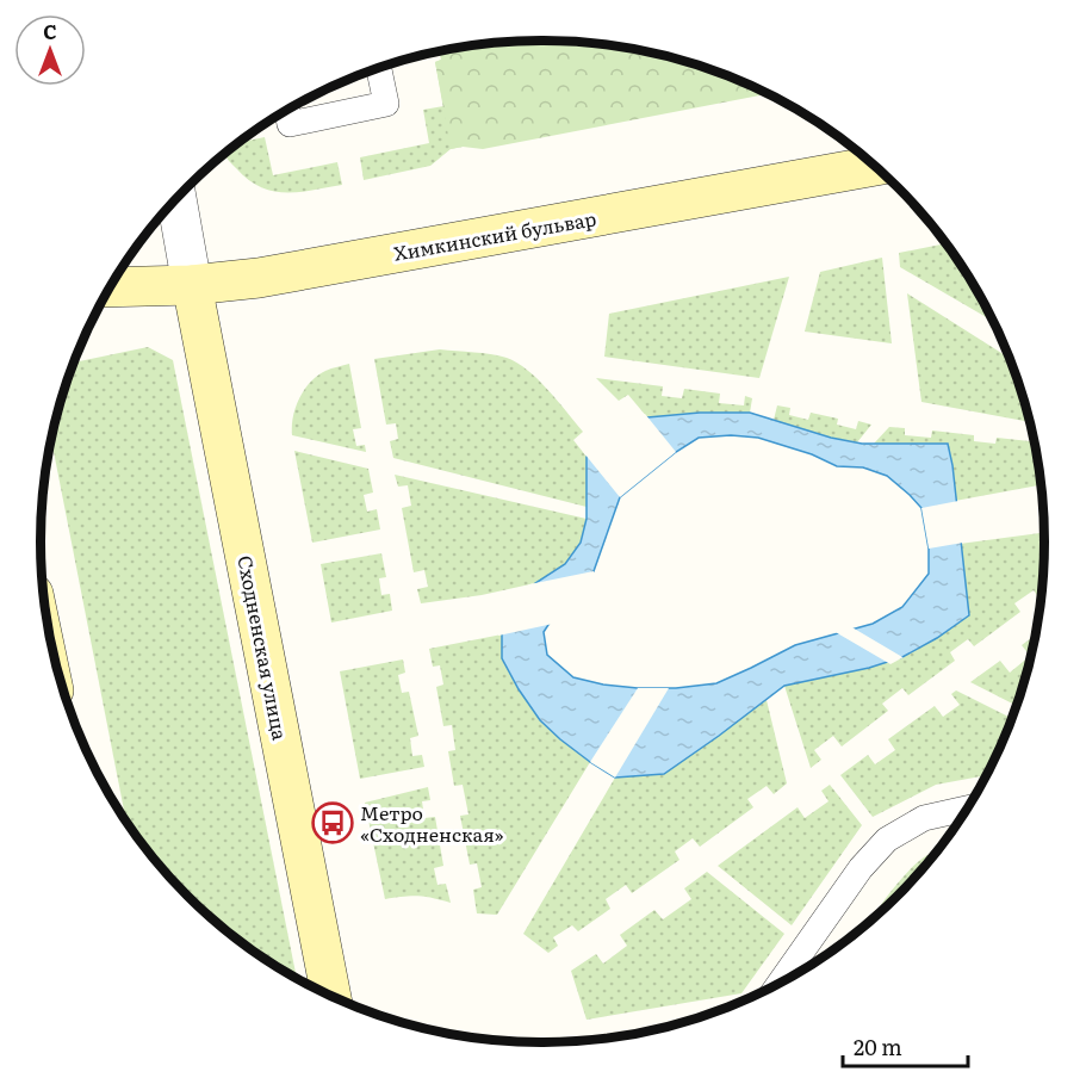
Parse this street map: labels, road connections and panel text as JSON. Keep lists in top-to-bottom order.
{
  "streets": {
    "main road": ["Химкинский бульвар", "Сходненская улица"]
  },
  "crossings": [
    ["Химкинский бульвар", "Сходненская улица"]
  ],
  "places": {
    "bus stop": ["Метро «Сходненская»"]
  },
  "scale_bar": "20 m",
  "north": "top"
}
